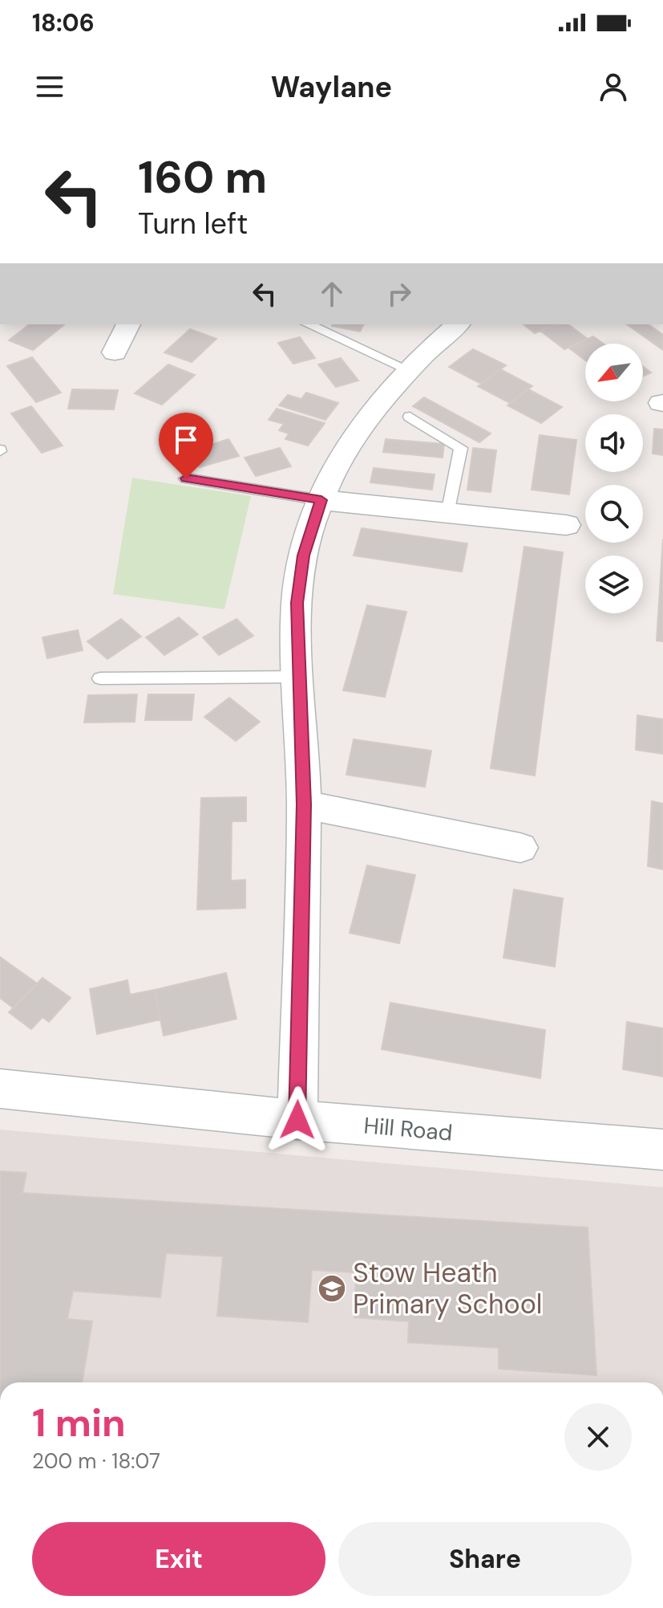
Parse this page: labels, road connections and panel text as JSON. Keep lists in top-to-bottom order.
{
  "streets": {
    "street": ["Hill Road"]
  },
  "places": {
    "school or university": ["Stow Heath Primary School"]
  },
  "north": "bottom left",
  "page": {
    "status": "18:06",
    "header": "Waylane",
    "turn": ["160 m", "Turn left"],
    "heading": ["1 min", "200 m · 18:07"],
    "buttons": ["Exit", "Share"]
  }
}
